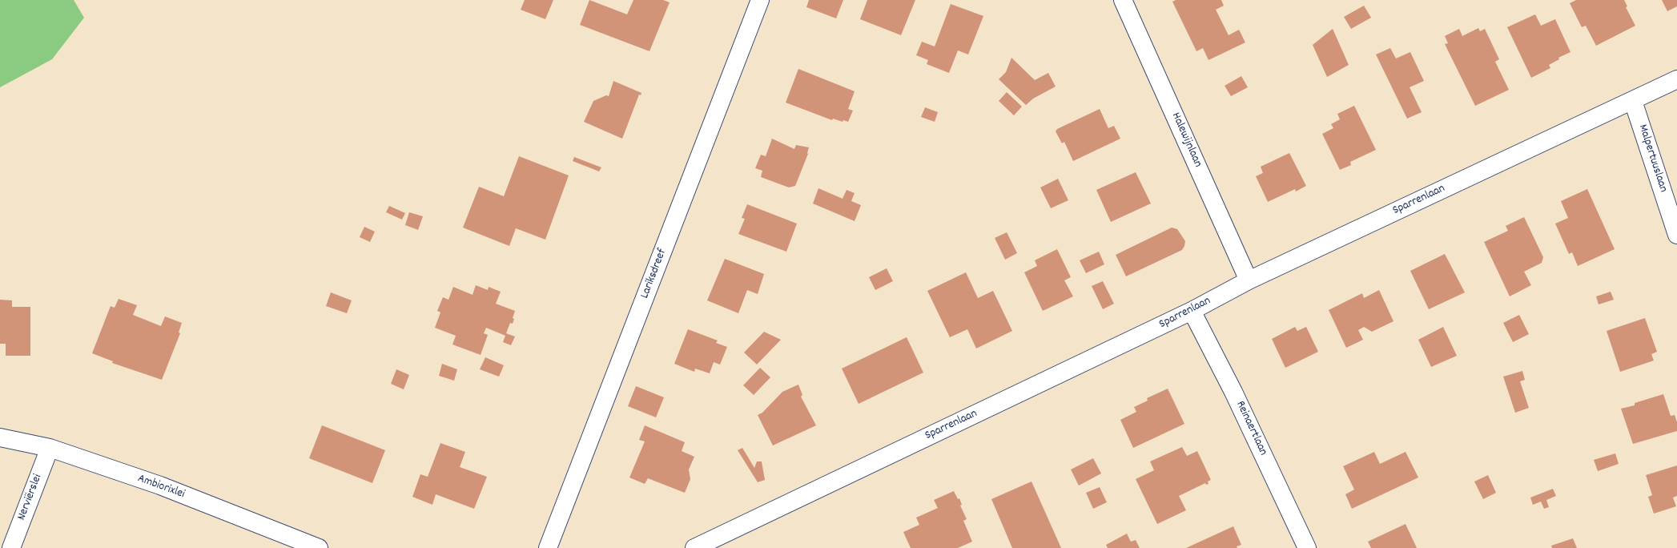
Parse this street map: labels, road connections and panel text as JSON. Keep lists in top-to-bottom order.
{
  "streets": {
    "street": [
      "Halewijnlaan",
      "Malpertuuslaan",
      "Sparrenlaan",
      "Lariksdreef",
      "Reinaertlaan",
      "Ambiorixlei",
      "Nerviërslei"
    ]
  },
  "crossings": [
    ["Halewijnlaan", "Sparrenlaan"],
    ["Malpertuuslaan", "Sparrenlaan"],
    ["Sparrenlaan", "Reinaertlaan"],
    ["Ambiorixlei", "Nerviërslei"]
  ]
}
